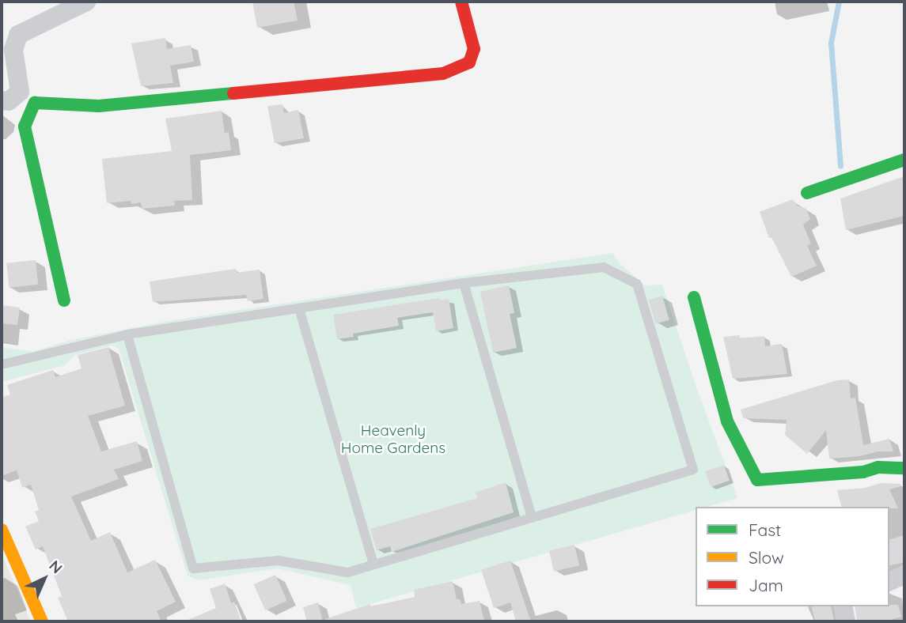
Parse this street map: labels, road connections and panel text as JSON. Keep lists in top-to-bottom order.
{
  "parks": ["Heavenly Home Gardens"],
  "legend": ["Fast", "Slow", "Jam"],
  "north": "top right"
}
